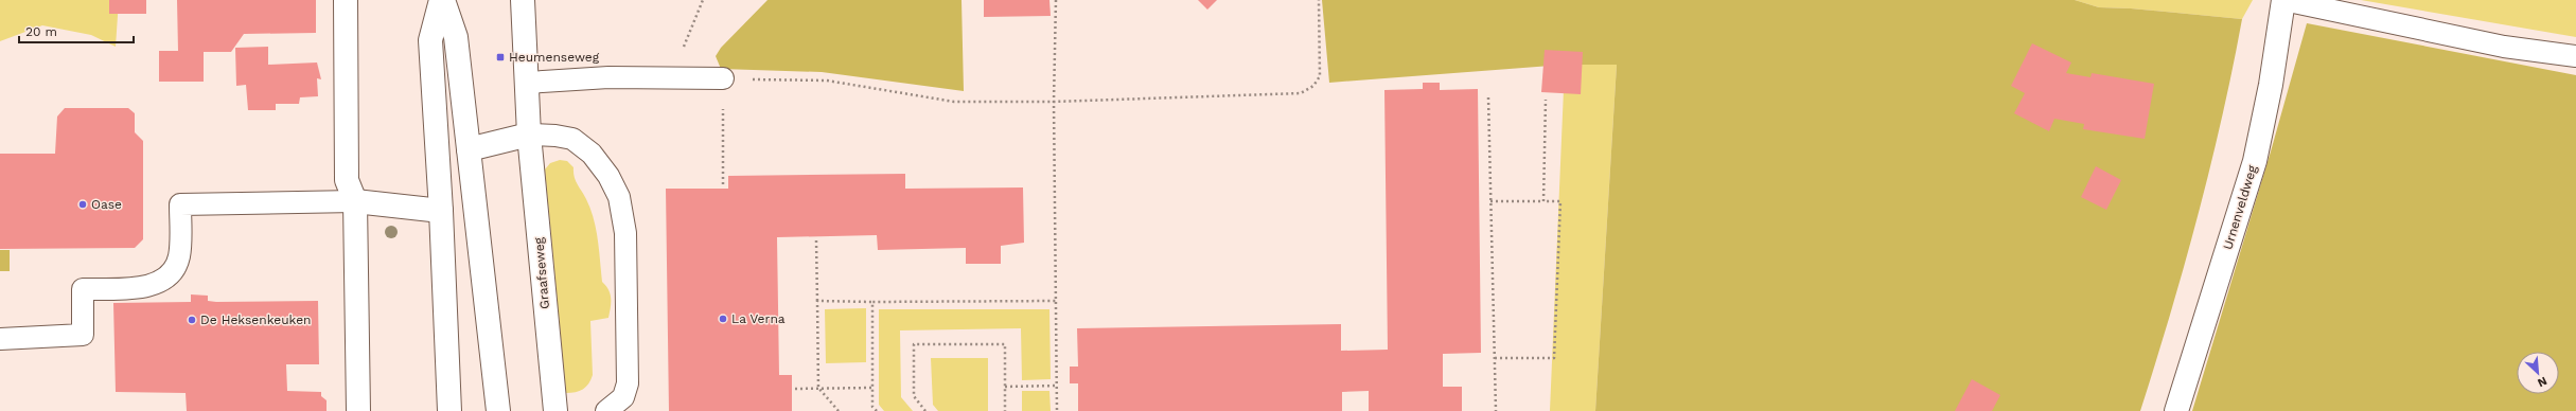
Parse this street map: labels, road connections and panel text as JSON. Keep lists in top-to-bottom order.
{
  "streets": {
    "street": ["Urnenveldweg", "Graafseweg"]
  },
  "places": {
    "transit": ["Heumenseweg"],
    "other": ["Oase", "La Verna", "De Heksenkeuken"]
  },
  "scale_bar": "20 m",
  "north": "bottom right"
}
